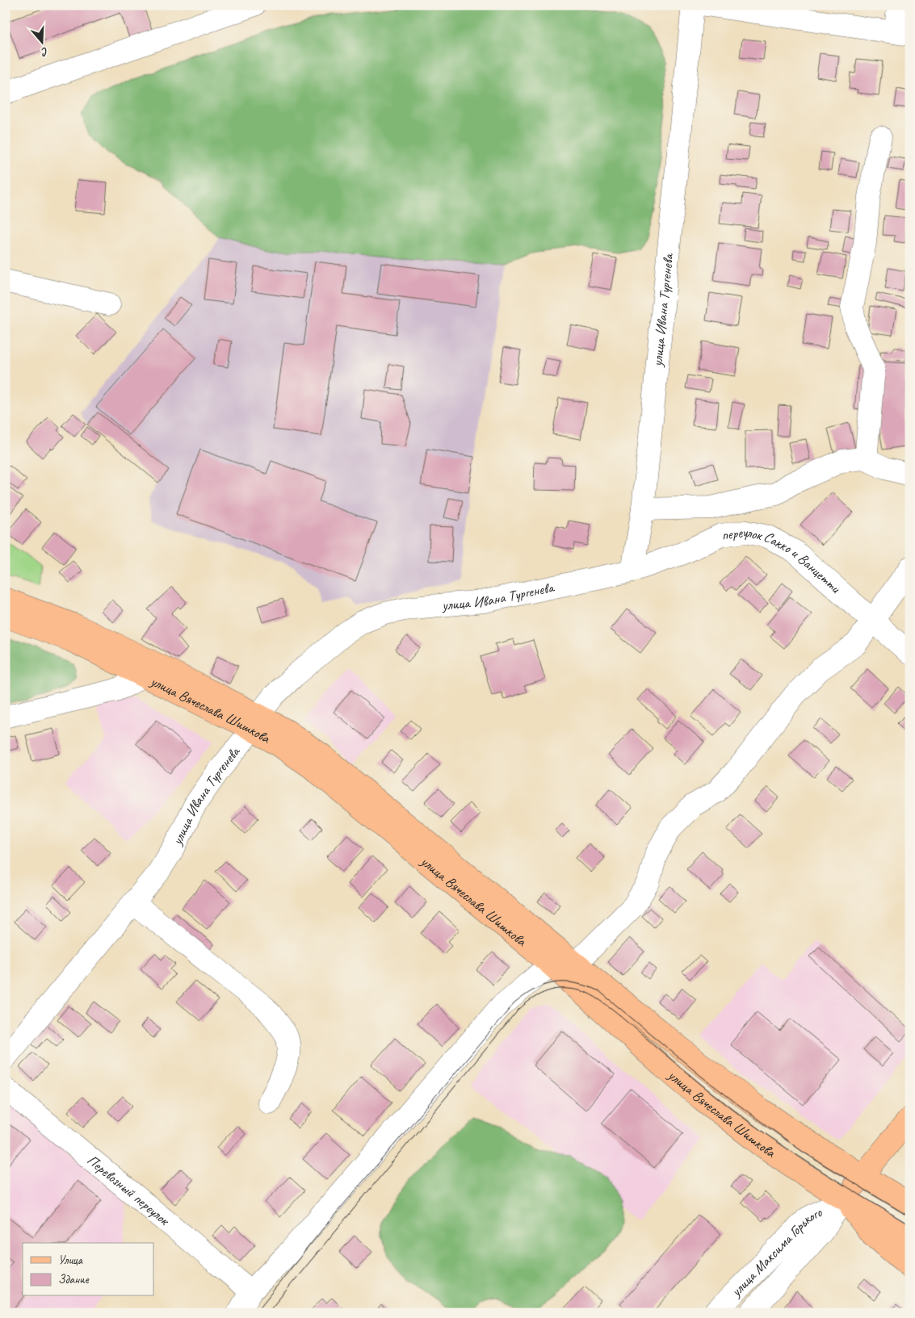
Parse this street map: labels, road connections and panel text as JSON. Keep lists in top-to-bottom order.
{
  "streets": {
    "main road": ["улица Вячеслава Шишкова", "улица Максима Горького"],
    "street": ["улица Ивана Тургенева", "переулок Сакко и Ванцетти", "Перевозный переулок"]
  },
  "crossings": [
    ["улица Ивана Тургенева", "переулок Сакко и Ванцетти"],
    ["улица Ивана Тургенева", "улица Вячеслава Шишкова"],
    ["улица Вячеслава Шишкова", "улица Максима Горького"]
  ],
  "legend": ["Улица", "Здание"],
  "north": "bottom"
}
